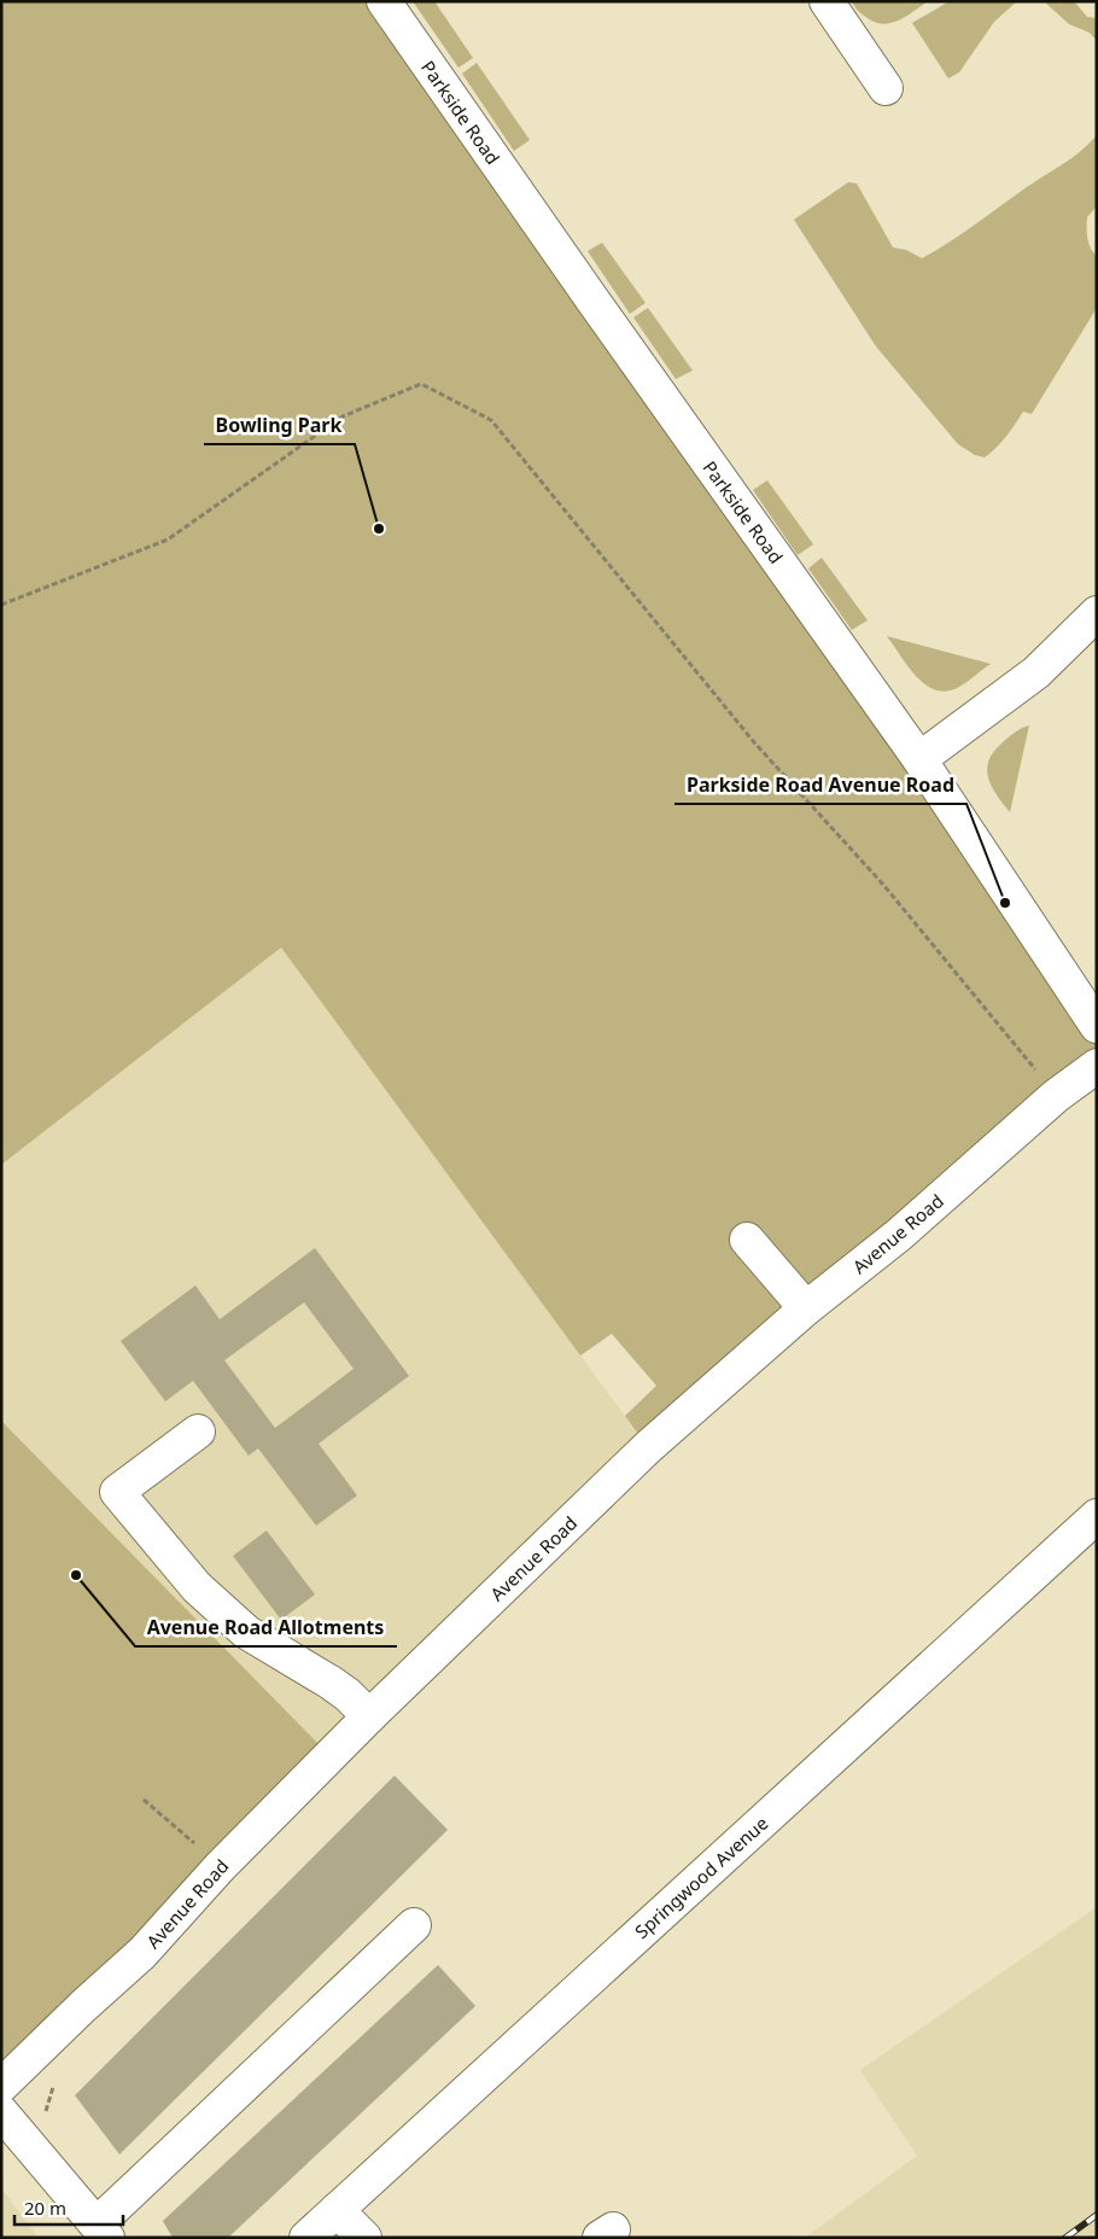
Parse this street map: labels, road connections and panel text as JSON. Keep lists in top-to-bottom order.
{
  "streets": {
    "street": ["Parkside Road", "Avenue Road", "Springwood Avenue"]
  },
  "places": ["Bowling Park", "Parkside Road Avenue Road", "Avenue Road Allotments"],
  "scale_bar": "20 m"
}
